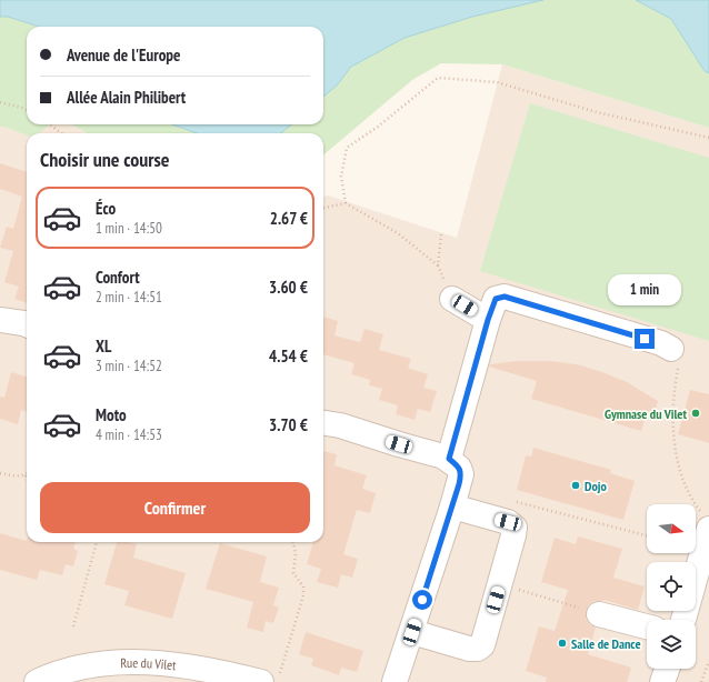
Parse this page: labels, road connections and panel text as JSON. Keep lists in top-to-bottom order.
{
  "streets": {
    "street": ["Rue du Vilet"]
  },
  "places": ["Gymnase du Vilet", "Dojo", "Salle de Dance"],
  "north": "right",
  "page": {
    "banner": ["Avenue de l'Europe", "Allée Alain Philibert"],
    "heading": "Choisir une course",
    "list": [
      {
        "name": "Éco",
        "note": "1 min · 14:50",
        "value": "2.67 €"
      },
      {
        "name": "Confort",
        "note": "2 min · 14:51",
        "value": "3.60 €"
      },
      {
        "name": "XL",
        "note": "3 min · 14:52",
        "value": "4.54 €"
      },
      {
        "name": "Moto",
        "note": "4 min · 14:53",
        "value": "3.70 €"
      }
    ],
    "bubble": "1 min",
    "buttons": "Confirmer"
  }
}
